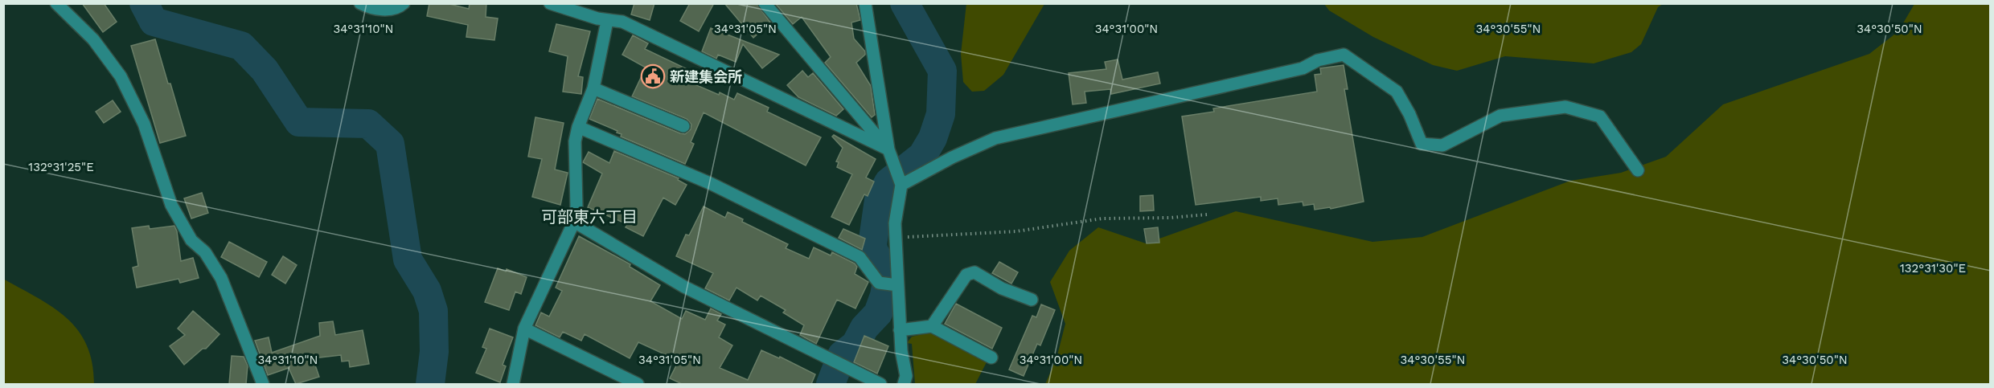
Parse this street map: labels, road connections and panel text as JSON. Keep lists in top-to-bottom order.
{
  "districts": ["可部東六丁目"],
  "places": {
    "public building": ["新建集会所"]
  },
  "coordinates": [
    "34°31'10\"N",
    "34°31'05\"N",
    "34°31'00\"N",
    "34°30'55\"N",
    "34°30'50\"N",
    "132°31'25\"E",
    "132°31'30\"E"
  ]
}
